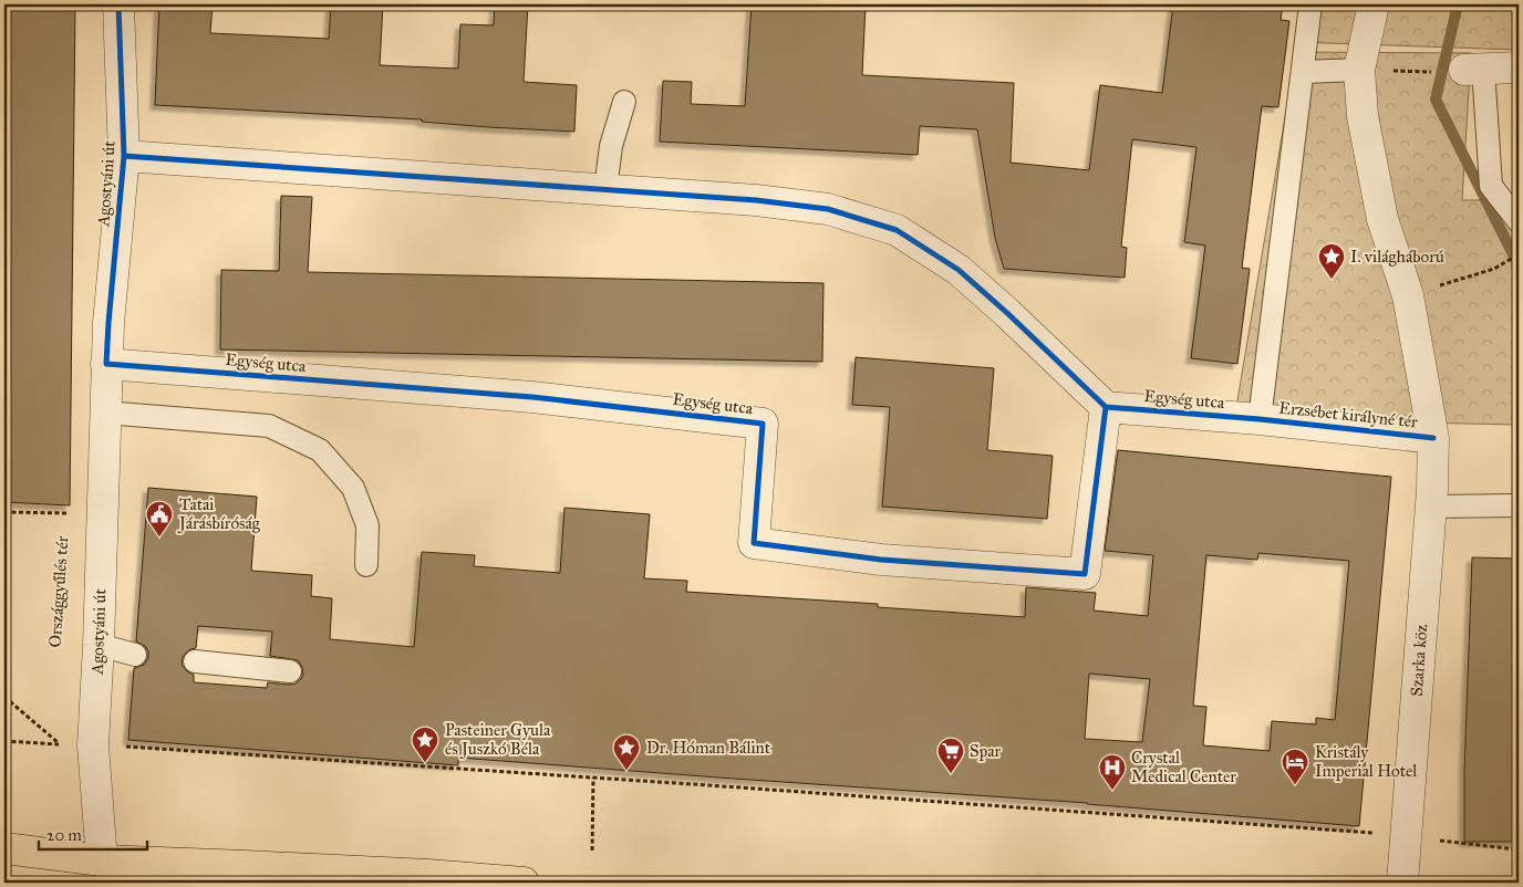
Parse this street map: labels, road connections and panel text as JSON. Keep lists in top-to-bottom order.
{
  "streets": {
    "street": [
      "Agostyáni út",
      "Egység utca",
      "Erzsébet királyné tér",
      "Szarka köz"
    ],
    "path": ["Országgyűlés tér"]
  },
  "crossings": [
    ["Agostyáni út", "Egység utca"],
    ["Egység utca", "Erzsébet királyné tér"],
    ["Erzsébet királyné tér", "Szarka köz"]
  ],
  "places": {
    "place": ["I. világháború", "Pasteiner Gyula és Juszkó Béla", "Dr. Hóman Bálint"],
    "public building": ["Tatai Járásbíróság"],
    "supermarket": ["Spar"],
    "hotel": ["Kristály Imperial Hotel"],
    "hospital": ["Crystal Medical Center"]
  },
  "scale_bar": "20 m"
}
